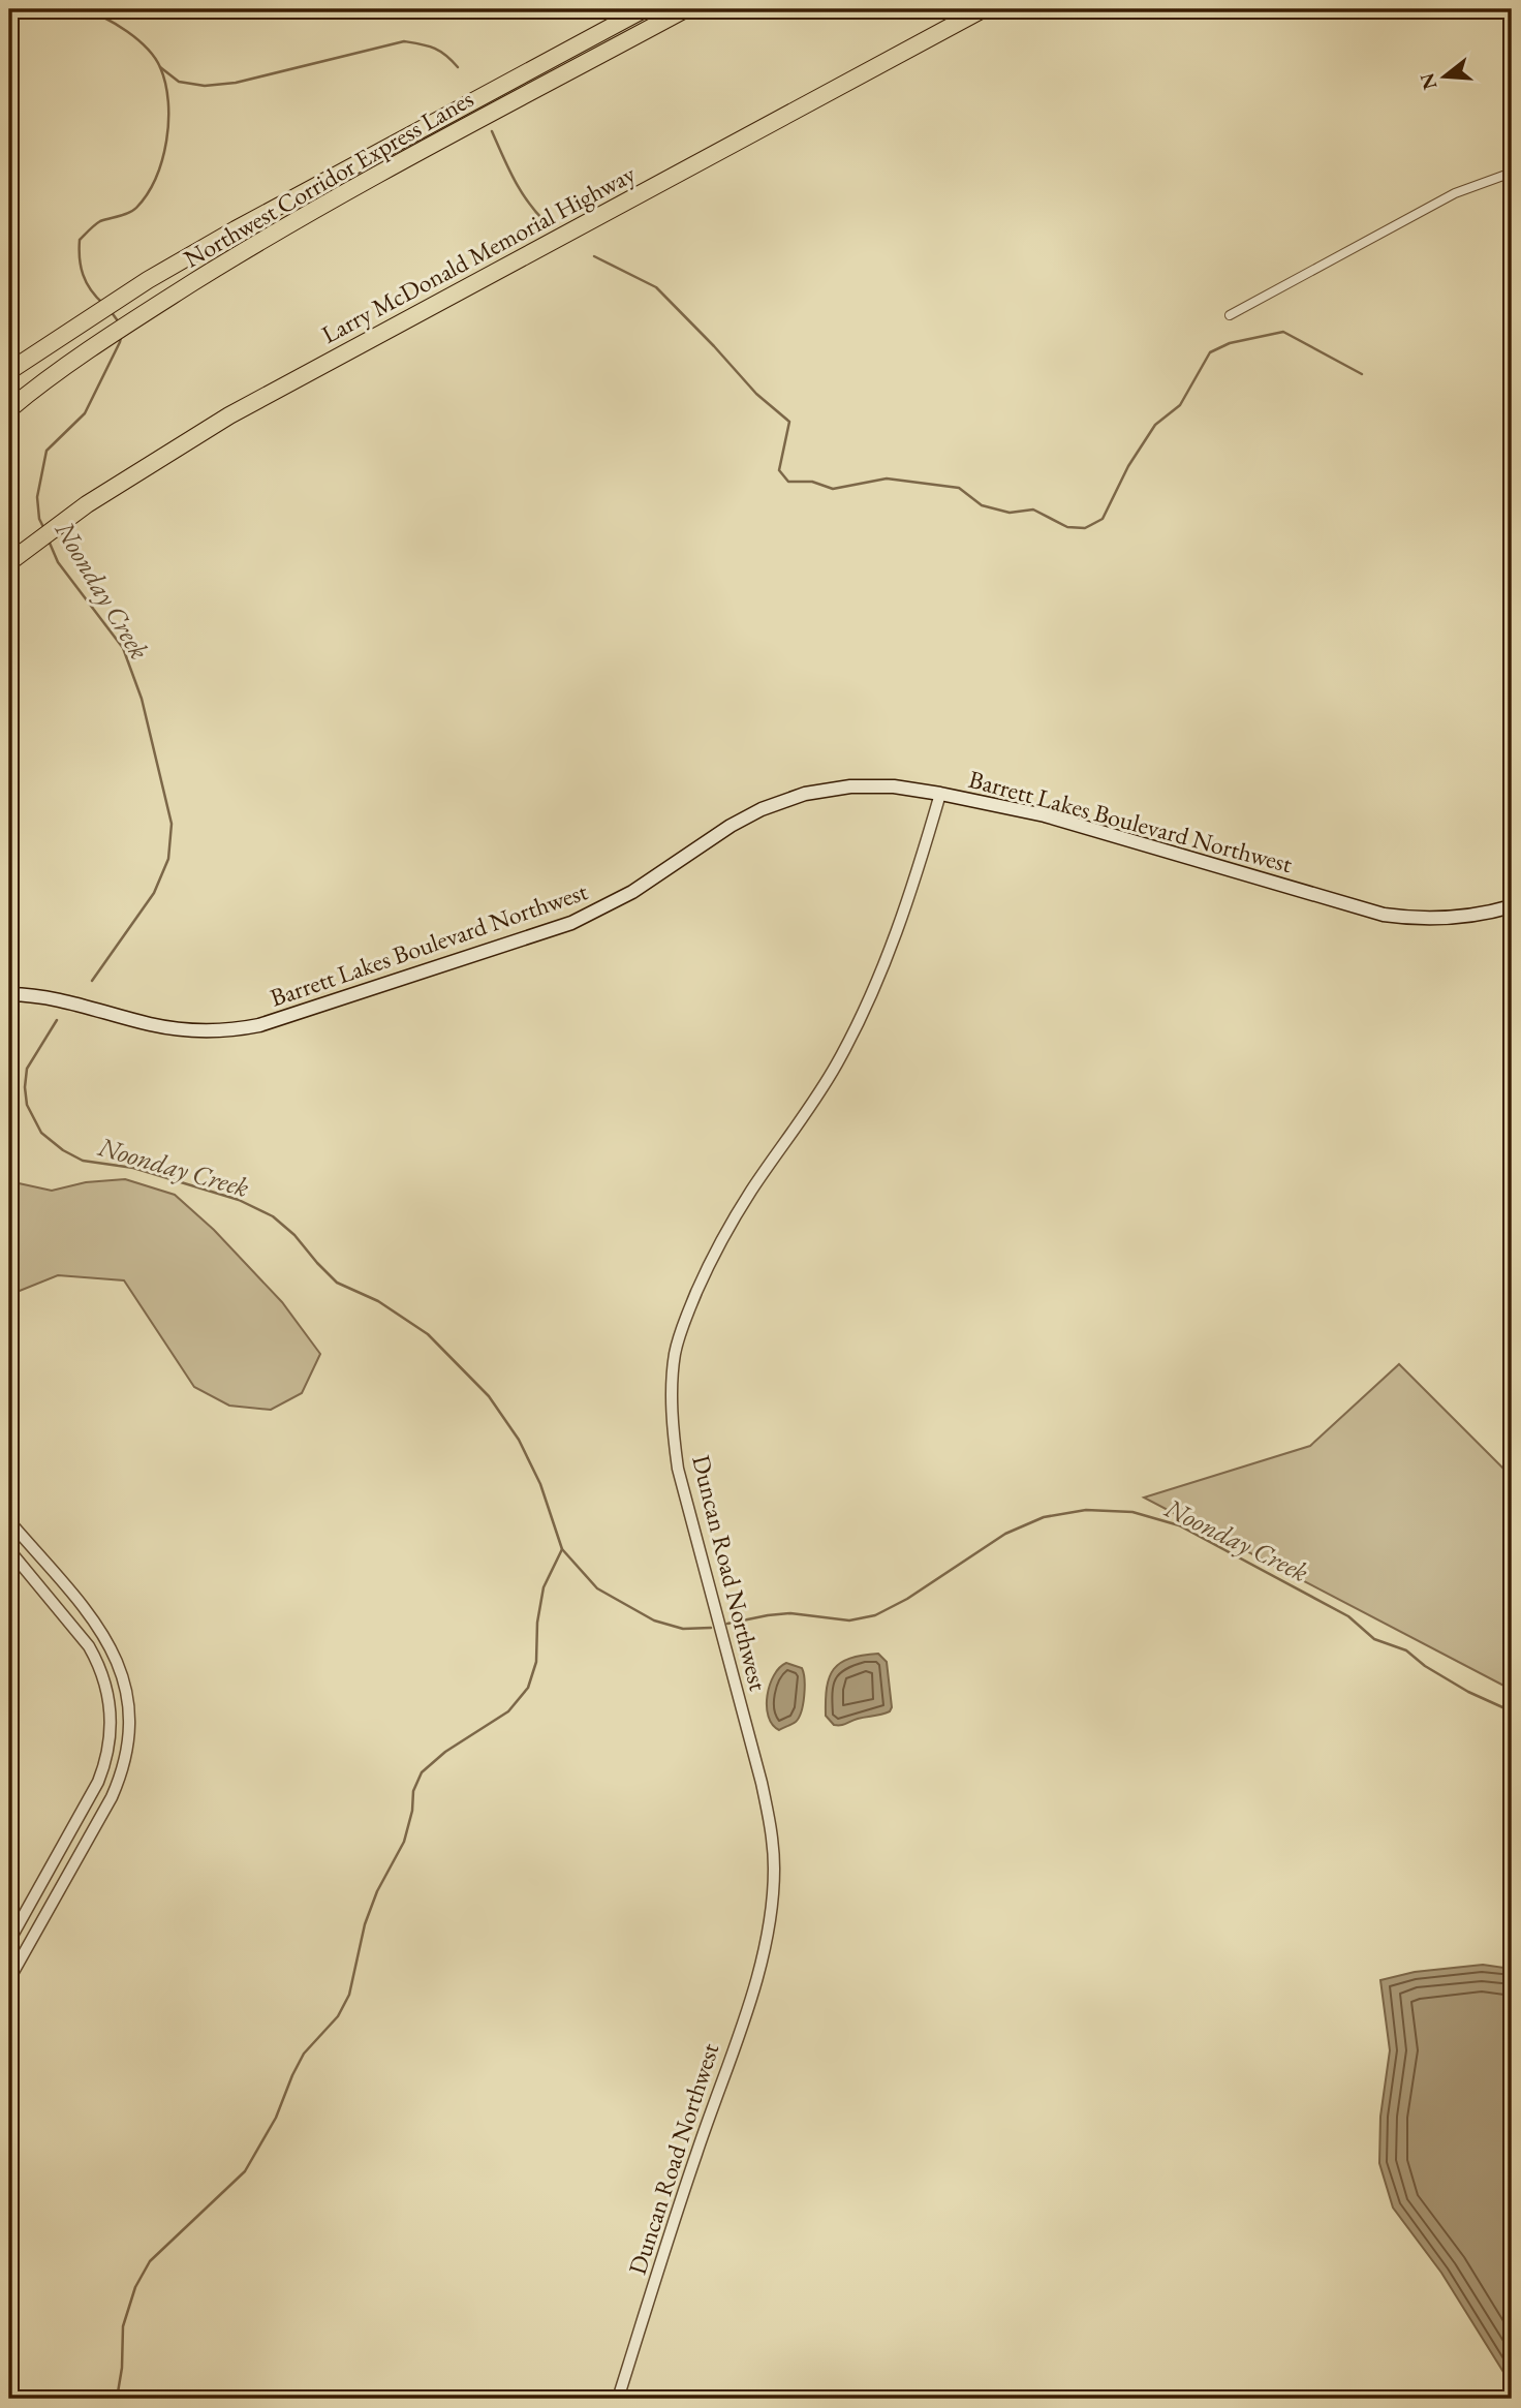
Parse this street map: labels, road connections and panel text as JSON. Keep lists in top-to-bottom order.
{
  "streets": {
    "highway": ["Northwest Corridor Express Lanes", "Larry McDonald Memorial Highway"],
    "main road": ["Barrett Lakes Boulevard Northwest"],
    "street": ["Duncan Road Northwest"]
  },
  "crossings": [
    ["Barrett Lakes Boulevard Northwest", "Duncan Road Northwest"]
  ],
  "water": ["Noonday Creek"],
  "north": "left"
}
